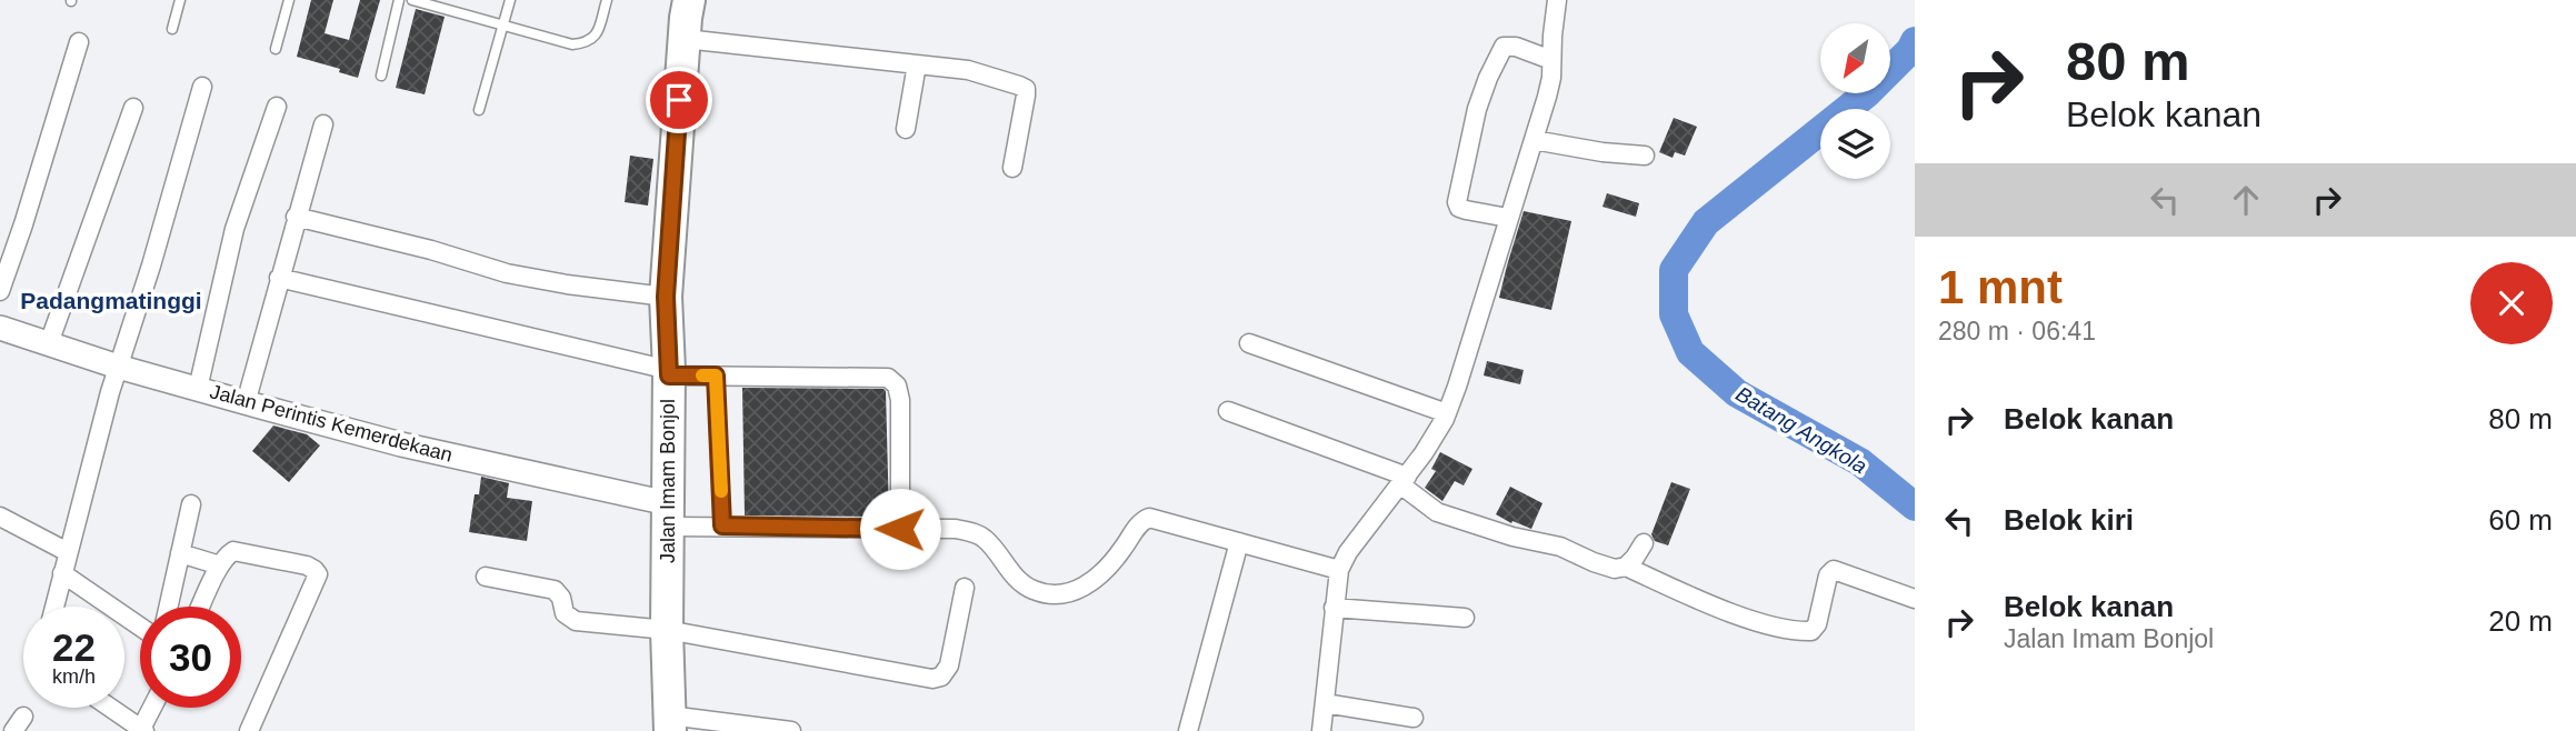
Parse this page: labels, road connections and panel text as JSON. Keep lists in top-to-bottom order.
{
  "streets": {
    "highway": ["Jalan Imam Bonjol"],
    "street": ["Jalan Perintis Kemerdekaan"]
  },
  "crossings": [
    ["Jalan Perintis Kemerdekaan", "Jalan Imam Bonjol"]
  ],
  "districts": ["Padangmatinggi"],
  "water": ["Batang Angkola"],
  "north": "bottom left",
  "page": {
    "turn": ["80 m", "Belok kanan"],
    "heading": ["1 mnt", "280 m · 06:41"],
    "list": [
      {
        "name": "Belok kanan",
        "value": "80 m"
      },
      {
        "name": "Belok kiri",
        "value": "60 m"
      },
      {
        "name": "Belok kanan",
        "note": "Jalan Imam Bonjol",
        "value": "20 m"
      }
    ],
    "speed": "22 km/h",
    "limit": "30"
  }
}
